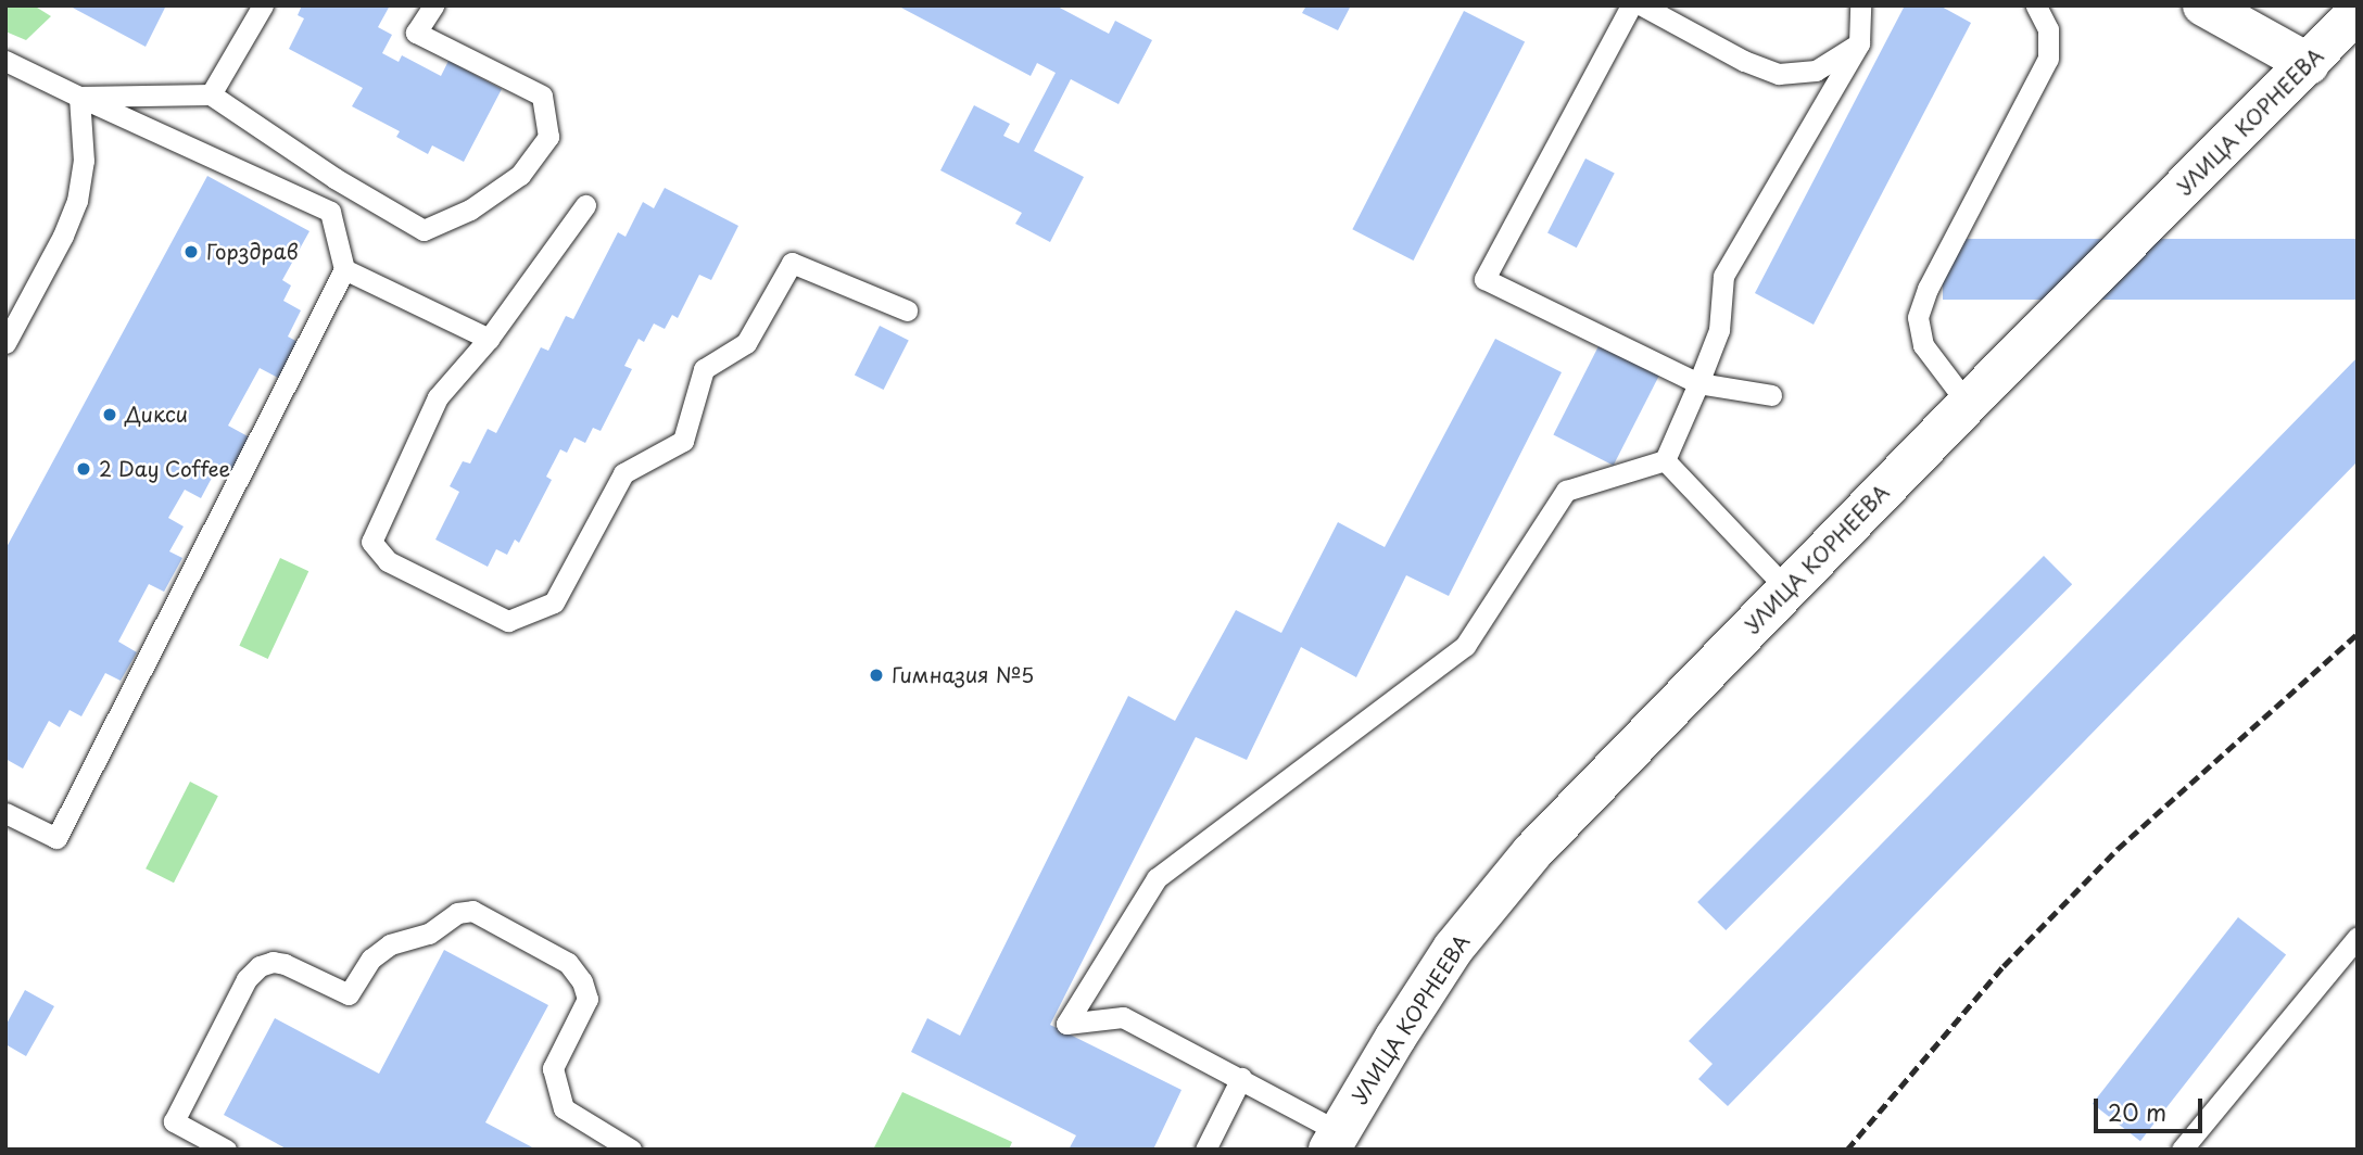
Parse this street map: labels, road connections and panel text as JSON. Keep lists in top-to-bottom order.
{
  "streets": {
    "street": ["УЛИЦА КОРНЕЕВА"]
  },
  "places": [
    "Горздрав",
    "Дикси",
    "2 Day Coffee",
    "Гимназия №5"
  ],
  "scale_bar": "20 m"
}
